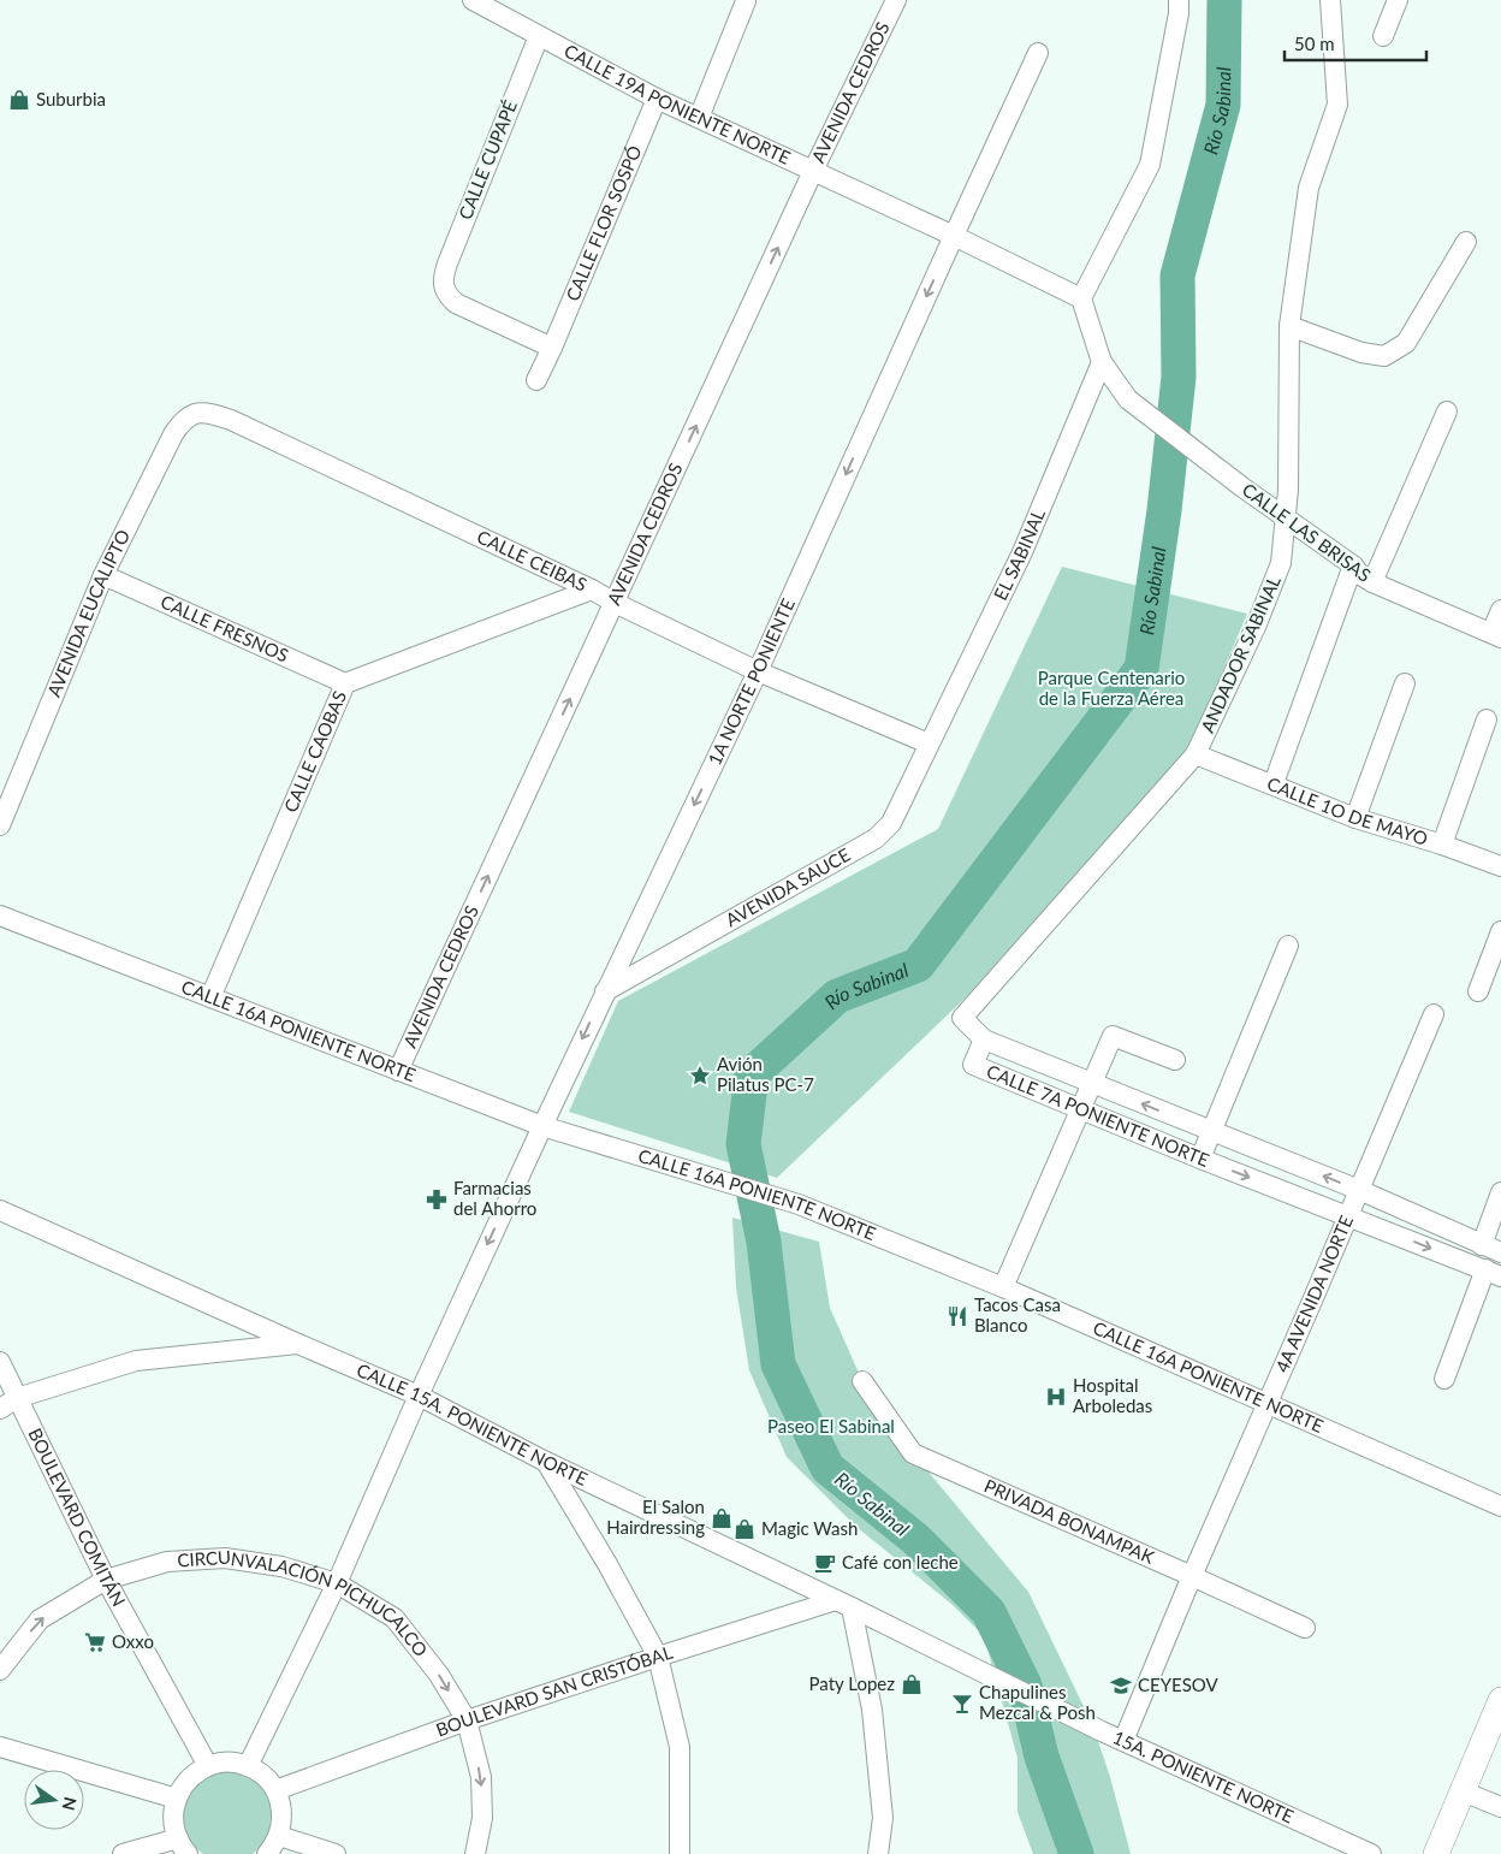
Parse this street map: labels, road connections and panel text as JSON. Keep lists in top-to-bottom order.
{
  "streets": {
    "street": [
      "AVENIDA CEDROS",
      "CALLE 19A PONIENTE NORTE",
      "CALLE CUPAPÉ",
      "CALLE FLOR SOSPÓ",
      "CALLE LAS BRISAS",
      "EL SABINAL",
      "CALLE CEIBAS",
      "AVENIDA EUCALIPTO",
      "CALLE FRESNOS",
      "ANDADOR SABINAL",
      "1A NORTE PONIENTE",
      "CALLE CAOBAS",
      "CALLE 1O DE MAYO",
      "AVENIDA SAUCE",
      "CALLE 16A PONIENTE NORTE",
      "CALLE 7A PONIENTE NORTE",
      "4A AVENIDA NORTE",
      "CALLE 15A. PONIENTE NORTE",
      "BOULEVARD COMITÁN",
      "PRIVADA BONAMPAK",
      "CIRCUNVALACIÓN PICHUCALCO",
      "BOULEVARD SAN CRISTÓBAL",
      "15A. PONIENTE NORTE"
    ]
  },
  "crossings": [
    ["AVENIDA CEDROS", "CALLE 19A PONIENTE NORTE"],
    ["AVENIDA CEDROS", "CALLE CEIBAS"],
    ["AVENIDA CEDROS", "CALLE 16A PONIENTE NORTE"],
    ["CALLE 19A PONIENTE NORTE", "CALLE CUPAPÉ"],
    ["CALLE 19A PONIENTE NORTE", "CALLE FLOR SOSPÓ"],
    ["CALLE 19A PONIENTE NORTE", "1A NORTE PONIENTE"],
    ["CALLE CUPAPÉ", "CALLE FLOR SOSPÓ"],
    ["CALLE LAS BRISAS", "EL SABINAL"],
    ["CALLE LAS BRISAS", "ANDADOR SABINAL"],
    ["EL SABINAL", "CALLE CEIBAS"],
    ["EL SABINAL", "AVENIDA SAUCE"],
    ["CALLE CEIBAS", "AVENIDA EUCALIPTO"],
    ["CALLE CEIBAS", "1A NORTE PONIENTE"],
    ["CALLE CEIBAS", "CALLE CAOBAS"],
    ["CALLE CEIBAS", "AVENIDA SAUCE"],
    ["AVENIDA EUCALIPTO", "CALLE FRESNOS"],
    ["CALLE FRESNOS", "CALLE CAOBAS"],
    ["ANDADOR SABINAL", "CALLE 1O DE MAYO"],
    ["ANDADOR SABINAL", "CALLE 7A PONIENTE NORTE"],
    ["1A NORTE PONIENTE", "AVENIDA SAUCE"],
    ["1A NORTE PONIENTE", "CALLE 16A PONIENTE NORTE"],
    ["1A NORTE PONIENTE", "CALLE 15A. PONIENTE NORTE"],
    ["1A NORTE PONIENTE", "CIRCUNVALACIÓN PICHUCALCO"],
    ["CALLE CAOBAS", "CALLE 16A PONIENTE NORTE"],
    ["CALLE 16A PONIENTE NORTE", "4A AVENIDA NORTE"],
    ["CALLE 7A PONIENTE NORTE", "4A AVENIDA NORTE"],
    ["4A AVENIDA NORTE", "PRIVADA BONAMPAK"],
    ["4A AVENIDA NORTE", "15A. PONIENTE NORTE"],
    ["CALLE 15A. PONIENTE NORTE", "BOULEVARD SAN CRISTÓBAL"],
    ["CALLE 15A. PONIENTE NORTE", "15A. PONIENTE NORTE"],
    ["BOULEVARD COMITÁN", "CIRCUNVALACIÓN PICHUCALCO"],
    ["CIRCUNVALACIÓN PICHUCALCO", "BOULEVARD SAN CRISTÓBAL"]
  ],
  "one_way": ["AVENIDA CEDROS", "1A NORTE PONIENTE"],
  "water": ["Río Sabinal"],
  "parks": ["Parque Centenario de la Fuerza Aérea", "Paseo El Sabinal"],
  "places": {
    "shop": [
      "Suburbia",
      "El Salon Hairdressing",
      "Magic Wash",
      "Paty Lopez"
    ],
    "place": ["Avión Pilatus PC-7"],
    "pharmacy": ["Farmacias del Ahorro"],
    "restaurant": ["Tacos Casa Blanco"],
    "hospital": ["Hospital Arboledas"],
    "cafe": ["Café con leche"],
    "supermarket": ["Oxxo"],
    "school or university": ["CEYESOV"],
    "bar": ["Chapulines Mezcal & Posh"]
  },
  "scale_bar": "50 m",
  "north": "right"
}
